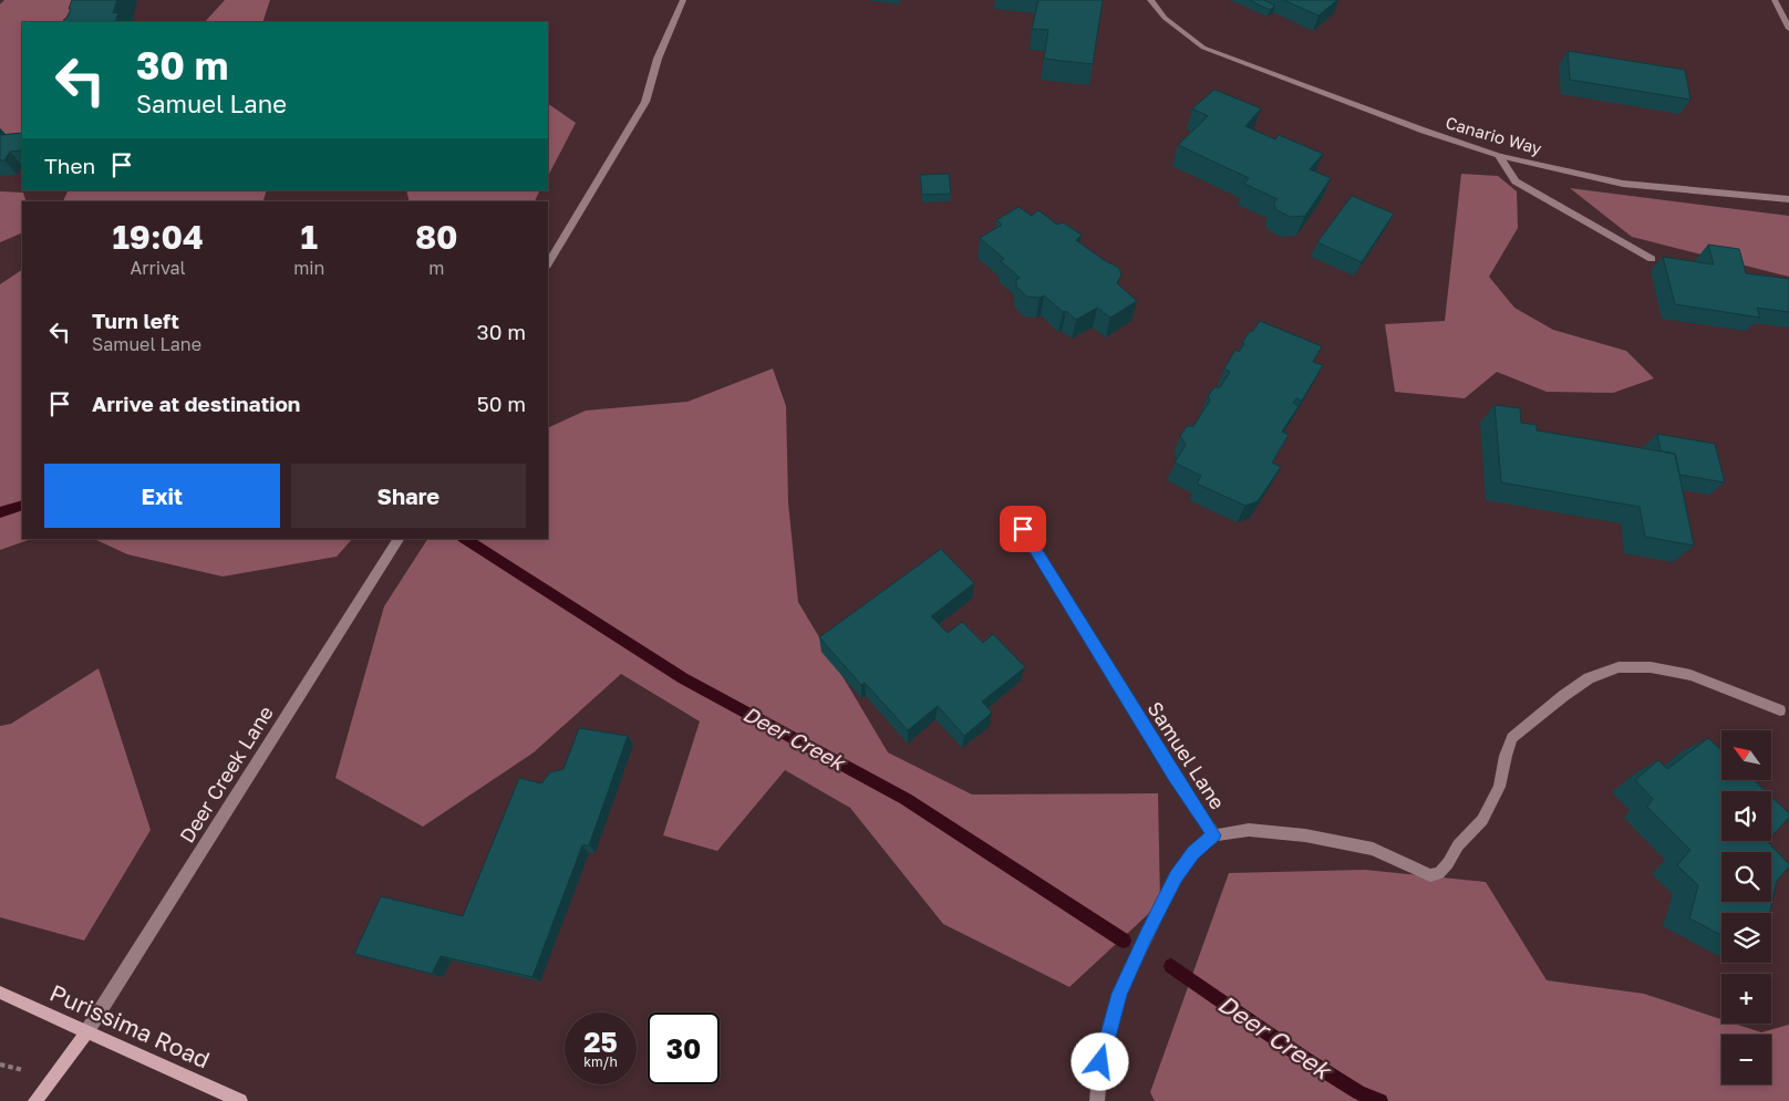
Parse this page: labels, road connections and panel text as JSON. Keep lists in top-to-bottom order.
{
  "streets": {
    "street": [
      "Canario Way",
      "Samuel Lane",
      "Deer Creek Lane",
      "Purissima Road"
    ]
  },
  "crossings": [
    ["Deer Creek Lane", "Purissima Road"]
  ],
  "water": ["Deer Creek"],
  "north": "top left",
  "page": {
    "turn": ["30 m", "Samuel Lane"],
    "then": "Then",
    "eta": [
      "19:04",
      "Arrival",
      "1",
      "min",
      "80",
      "m"
    ],
    "list": [
      {
        "name": "Turn left",
        "note": "Samuel Lane",
        "value": "30 m"
      },
      {
        "name": "Arrive at destination",
        "value": "50 m"
      }
    ],
    "buttons": ["Exit", "Share"],
    "map_buttons": ["+", "−"],
    "speed": "25 km/h",
    "limit": "30"
  }
}
